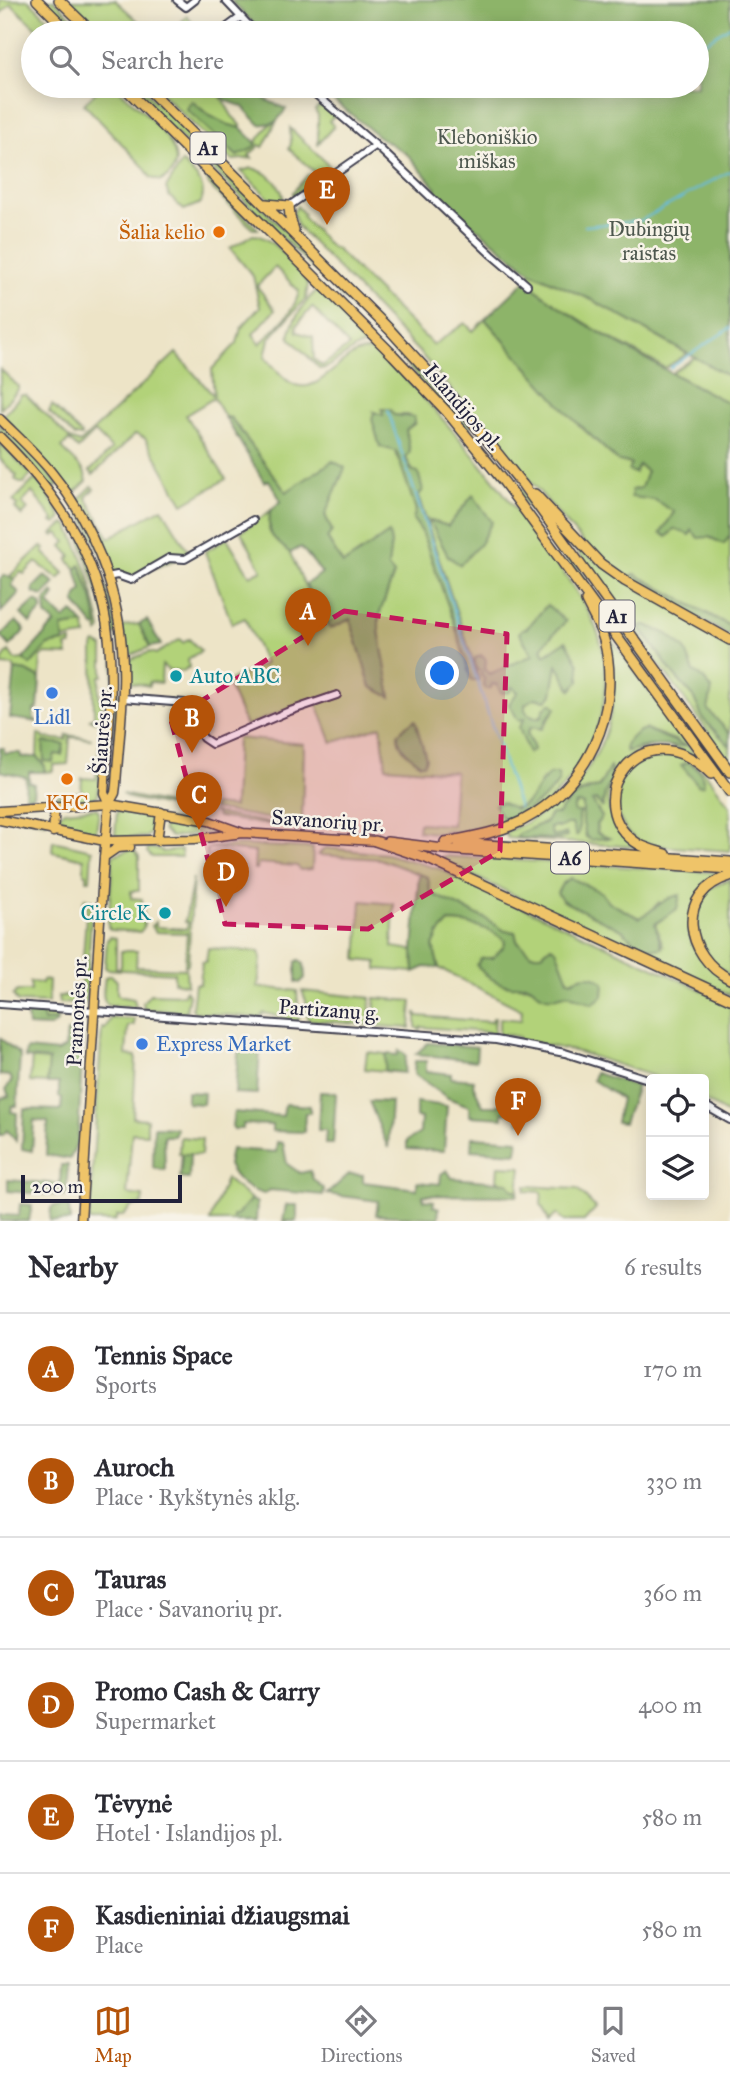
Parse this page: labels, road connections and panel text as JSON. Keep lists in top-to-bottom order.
{
  "streets": {
    "highway": [
      "A1",
      "Islandijos pl.",
      "Savanorių pr.",
      "A6"
    ],
    "main road": ["Šiaurės pr.", "Pramonės pr."],
    "street": ["Partizanų g."]
  },
  "crossings": [
    ["Šiaurės pr.", "Savanorių pr."],
    ["Šiaurės pr.", "Pramonės pr."],
    ["Savanorių pr.", "Pramonės pr."],
    ["Partizanų g.", "Pramonės pr."]
  ],
  "parks": ["Kleboniškio miškas", "Dubingių raistas"],
  "places": [
    "Šalia kelio",
    "Auto ABC",
    "Lidl",
    "KFC",
    "Circle K",
    "Express Market"
  ],
  "scale_bar": "200 m",
  "page": {
    "search": "Search here",
    "pins": [
      "E",
      "A",
      "B",
      "C",
      "D",
      "F"
    ],
    "scale": "200 m",
    "heading": ["Nearby", "6 results"],
    "list": [
      {
        "mark": "A",
        "name": "Tennis Space",
        "note": "Sports",
        "value": "170 m"
      },
      {
        "mark": "B",
        "name": "Auroch",
        "note": "Place · Rykštynės aklg.",
        "value": "330 m"
      },
      {
        "mark": "C",
        "name": "Tauras",
        "note": "Place · Savanorių pr.",
        "value": "360 m"
      },
      {
        "mark": "D",
        "name": "Promo Cash & Carry",
        "note": "Supermarket",
        "value": "400 m"
      },
      {
        "mark": "E",
        "name": "Tėvynė",
        "note": "Hotel · Islandijos pl.",
        "value": "580 m"
      },
      {
        "mark": "F",
        "name": "Kasdieniniai džiaugsmai",
        "note": "Place",
        "value": "580 m"
      }
    ],
    "nav": ["Map", "Directions", "Saved"]
  }
}
